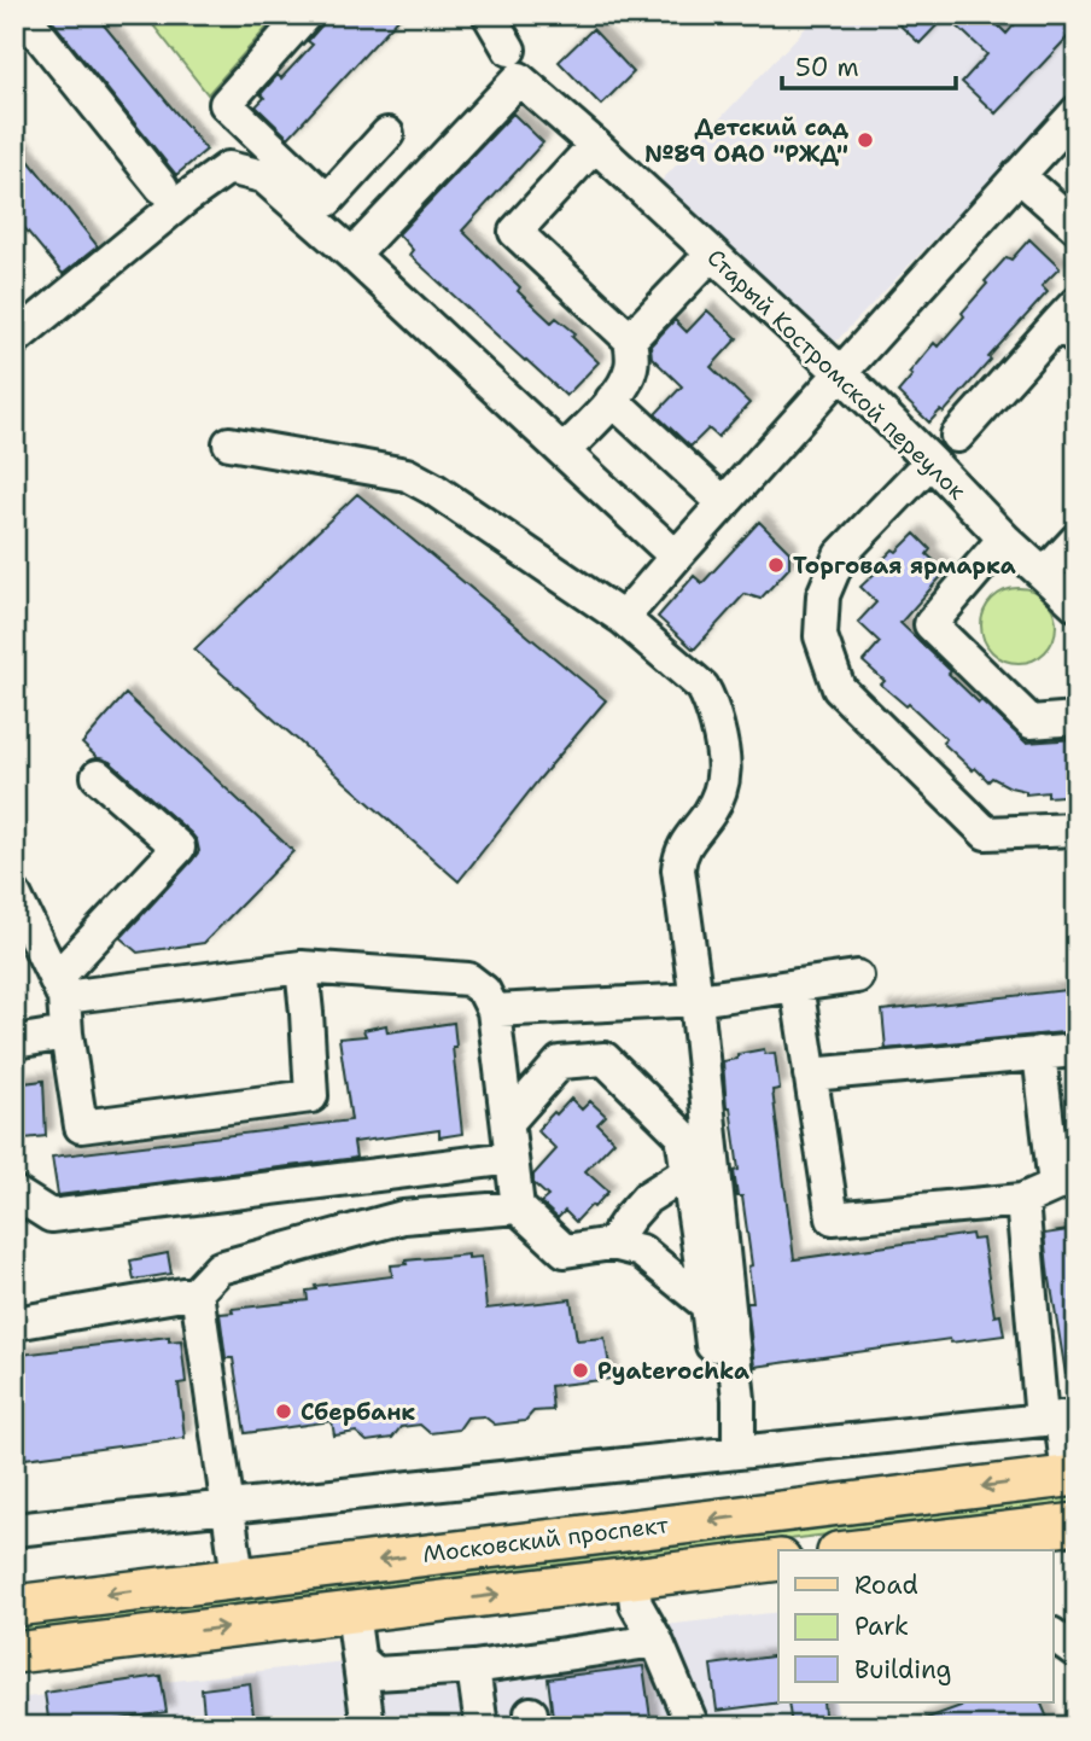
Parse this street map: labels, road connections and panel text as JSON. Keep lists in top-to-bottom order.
{
  "streets": {
    "main road": ["Московский проспект"],
    "street": ["Старый Костромской переулок"]
  },
  "places": [
    "Детский сад №89 ОАО \"РЖД\"",
    "Торговая ярмарка",
    "Pyaterochka",
    "Сбербанк"
  ],
  "legend": ["Road", "Park", "Building"],
  "scale_bar": "50 m"
}
